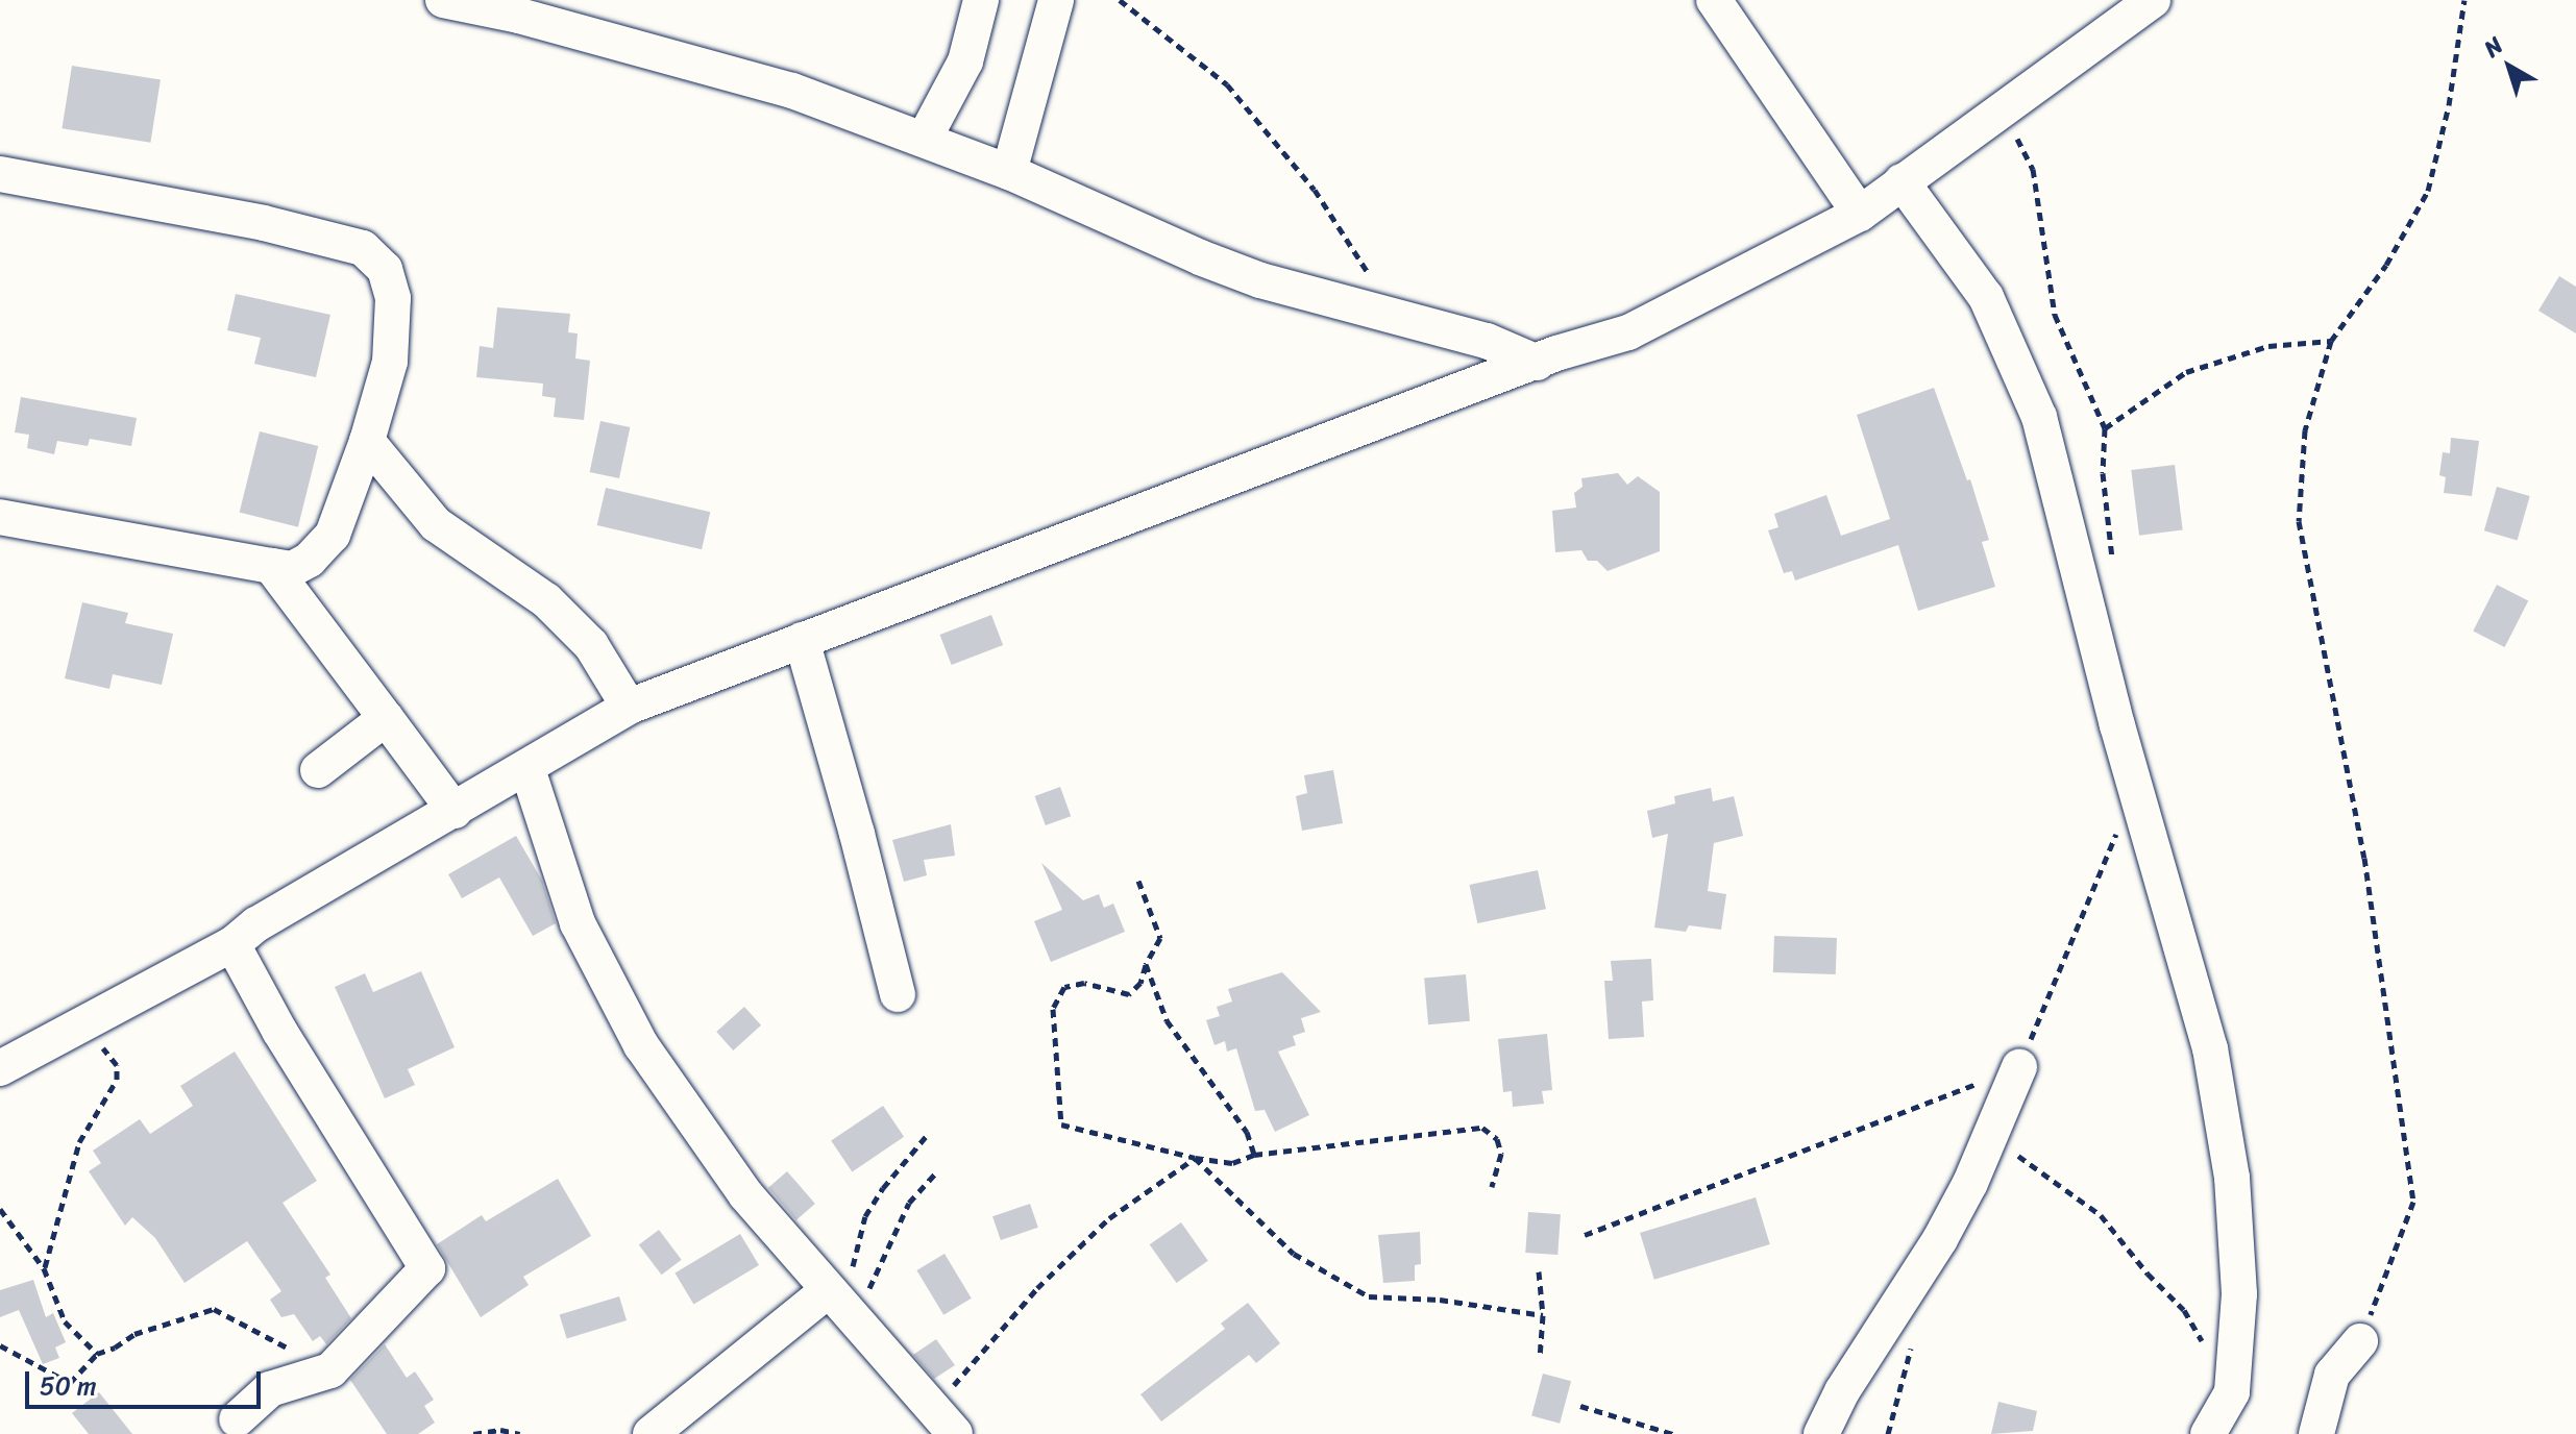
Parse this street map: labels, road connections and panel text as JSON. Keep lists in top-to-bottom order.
{
  "scale_bar": "50 m",
  "north": "top left"
}
